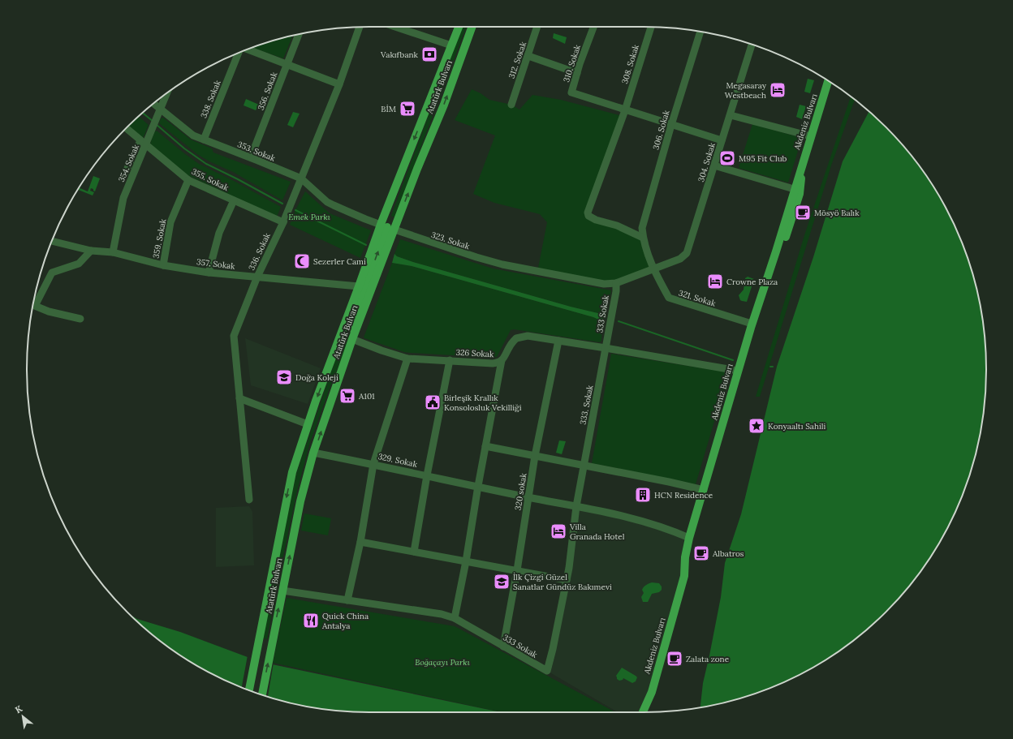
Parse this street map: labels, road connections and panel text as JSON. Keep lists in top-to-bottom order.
{
  "streets": {
    "main road": ["Atatürk Bulvarı", "Akdeniz Bulvarı"],
    "street": [
      "312. Sokak",
      "310. Sokak",
      "308. Sokak",
      "356. Sokak",
      "338. Sokak",
      "306. Sokak",
      "353. Sokak",
      "304. Sokak",
      "354. Sokak",
      "355. Sokak",
      "359. Sokak",
      "323. Sokak",
      "336. Sokak",
      "357. Sokak",
      "321. Sokak",
      "333 Sokak",
      "326 Sokak",
      "333. Sokak",
      "329. Sokak",
      "320 sokak"
    ]
  },
  "crossings": [
    ["310. Sokak", "308. Sokak"],
    ["308. Sokak", "306. Sokak"],
    ["308. Sokak", "321. Sokak"],
    ["Atatürk Bulvarı", "353. Sokak"],
    ["Atatürk Bulvarı", "323. Sokak"],
    ["Atatürk Bulvarı", "357. Sokak"],
    ["Atatürk Bulvarı", "333 Sokak"],
    ["Atatürk Bulvarı", "326 Sokak"],
    ["Atatürk Bulvarı", "329. Sokak"],
    ["356. Sokak", "353. Sokak"],
    ["338. Sokak", "353. Sokak"],
    ["Akdeniz Bulvarı", "321. Sokak"],
    ["Akdeniz Bulvarı", "326 Sokak"],
    ["Akdeniz Bulvarı", "329. Sokak"],
    ["306. Sokak", "321. Sokak"],
    ["353. Sokak", "354. Sokak"],
    ["353. Sokak", "323. Sokak"],
    ["353. Sokak", "336. Sokak"],
    ["304. Sokak", "323. Sokak"],
    ["304. Sokak", "321. Sokak"],
    ["304. Sokak", "333 Sokak"],
    ["354. Sokak", "355. Sokak"],
    ["354. Sokak", "357. Sokak"],
    ["355. Sokak", "359. Sokak"],
    ["355. Sokak", "336. Sokak"],
    ["359. Sokak", "357. Sokak"],
    ["323. Sokak", "333 Sokak"],
    ["336. Sokak", "357. Sokak"],
    ["333 Sokak", "326 Sokak"],
    ["333 Sokak", "333. Sokak"],
    ["333 Sokak", "329. Sokak"],
    ["333 Sokak", "320 sokak"],
    ["326 Sokak", "333. Sokak"],
    ["326 Sokak", "320 sokak"],
    ["329. Sokak", "320 sokak"]
  ],
  "parks": ["Emek Parkı", "Boğaçayı Parkı"],
  "places": {
    "bank": ["Vakıfbank"],
    "hotel": ["Megasaray Westbeach", "Crowne Plaza", "Villa Granada Hotel"],
    "supermarket": ["BİM", "A101"],
    "sports": ["M95 Fit Club"],
    "cafe": ["Mösyö Balık", "Albatros", "Zalata zone"],
    "mosque": ["Sezerler Cami"],
    "school or university": ["Doğa Koleji", "İlk Çizgi Güzel Sanatlar Gündüz Bakımevi"],
    "public building": ["Birleşik Krallık Konsolosluk Vekilliği"],
    "place": ["Konyaaltı Sahili"],
    "building": ["HCN Residence"],
    "restaurant": ["Quick China Antalya"]
  },
  "north": "top left"
}
